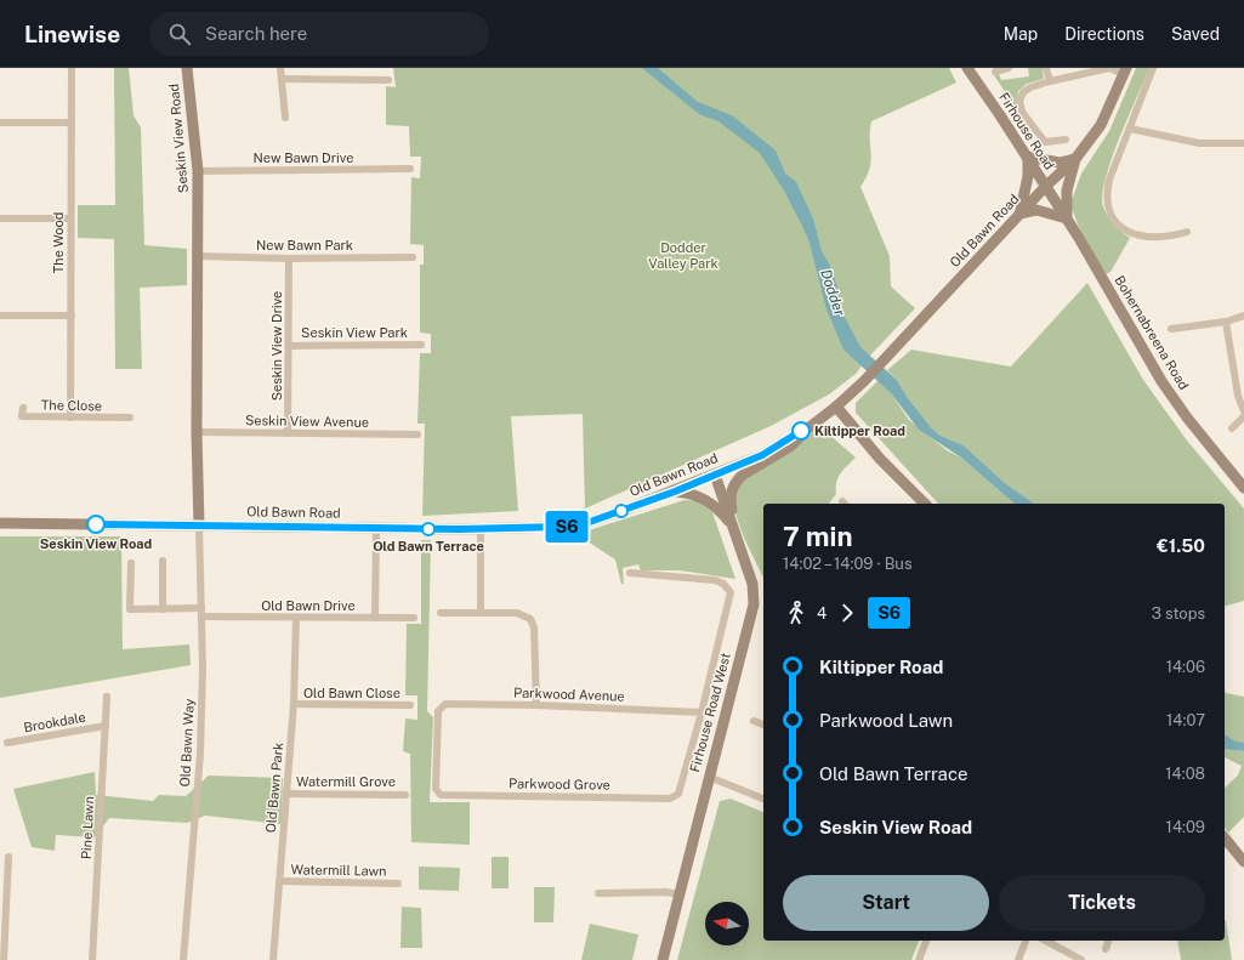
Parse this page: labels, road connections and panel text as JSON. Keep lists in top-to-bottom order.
{
  "streets": {
    "main road": [
      "Firhouse Road",
      "Seskin View Road",
      "Old Bawn Road",
      "Bohernabreena Road",
      "Firhouse Road West"
    ],
    "street": [
      "New Bawn Drive",
      "The Wood",
      "New Bawn Park",
      "Seskin View Park",
      "Seskin View Drive",
      "The Close",
      "Seskin View Avenue",
      "Old Bawn Drive",
      "Old Bawn Close",
      "Parkwood Avenue",
      "Brookdale",
      "Old Bawn Way",
      "Watermill Grove",
      "Parkwood Grove",
      "Old Bawn Park",
      "Pine Lawn",
      "Watermill Lawn"
    ]
  },
  "crossings": [
    ["Firhouse Road", "Old Bawn Road"],
    ["Firhouse Road", "Bohernabreena Road"],
    ["Seskin View Road", "New Bawn Drive"],
    ["Seskin View Road", "Old Bawn Road"],
    ["Seskin View Road", "New Bawn Park"],
    ["Seskin View Road", "Seskin View Avenue"],
    ["Seskin View Road", "Old Bawn Way"],
    ["Old Bawn Road", "Bohernabreena Road"],
    ["Old Bawn Road", "Firhouse Road West"],
    ["Old Bawn Road", "Old Bawn Way"],
    ["The Wood", "The Close"],
    ["New Bawn Park", "Seskin View Drive"],
    ["Seskin View Park", "Seskin View Drive"],
    ["Seskin View Drive", "Seskin View Avenue"],
    ["Old Bawn Drive", "Old Bawn Way"],
    ["Old Bawn Drive", "Old Bawn Park"],
    ["Old Bawn Close", "Old Bawn Park"],
    ["Parkwood Avenue", "Parkwood Grove"],
    ["Brookdale", "Pine Lawn"],
    ["Watermill Grove", "Old Bawn Park"],
    ["Old Bawn Park", "Watermill Lawn"]
  ],
  "water": ["Dodder"],
  "parks": ["Dodder Valley Park"],
  "places": ["Kiltipper Road", "Seskin View Road", "Old Bawn Terrace"],
  "lines": ["bus line S6"],
  "north": "left",
  "page": {
    "header": "Linewise",
    "search": "Search here",
    "nav": ["Map", "Directions", "Saved"],
    "on_map": "S6",
    "heading": ["7 min", "14:02 – 14:09 · Bus", "€1.50"],
    "legs": ["4", "S6", "3 stops"],
    "list": [
      {
        "name": "Kiltipper Road",
        "value": "14:06"
      },
      {
        "name": "Parkwood Lawn",
        "value": "14:07"
      },
      {
        "name": "Old Bawn Terrace",
        "value": "14:08"
      },
      {
        "name": "Seskin View Road",
        "value": "14:09"
      }
    ],
    "buttons": ["Start", "Tickets"]
  }
}
